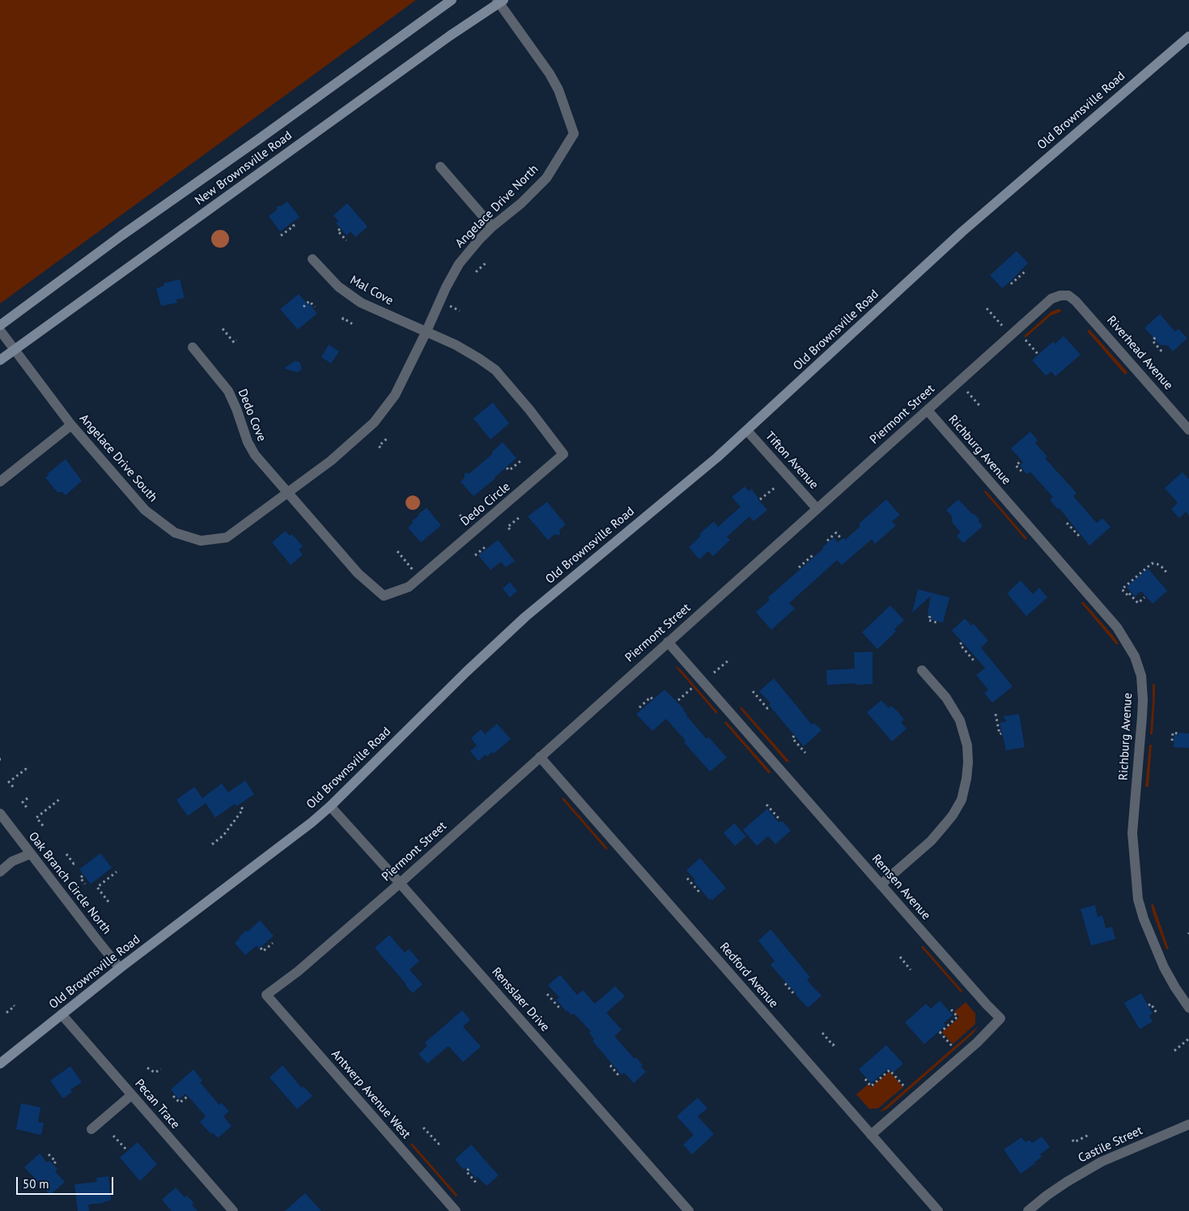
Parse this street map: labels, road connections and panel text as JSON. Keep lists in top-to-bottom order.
{
  "streets": {
    "street": [
      "Old Brownsville Road",
      "New Brownsville Road",
      "Angelace Drive North",
      "Mal Cove",
      "Riverhead Avenue",
      "Piermont Street",
      "Dedo Cove",
      "Richburg Avenue",
      "Angelace Drive South",
      "Tifton Avenue",
      "Dedo Circle",
      "Oak Branch Circle North",
      "Remsen Avenue",
      "Redford Avenue",
      "Rensslaer Drive",
      "Antwerp Avenue West",
      "Pecan Trace",
      "Castile Street"
    ]
  },
  "crossings": [
    ["Old Brownsville Road", "Tifton Avenue"],
    ["Old Brownsville Road", "Oak Branch Circle North"],
    ["Old Brownsville Road", "Rensslaer Drive"],
    ["Old Brownsville Road", "Pecan Trace"],
    ["New Brownsville Road", "Angelace Drive North"],
    ["New Brownsville Road", "Angelace Drive South"],
    ["Angelace Drive North", "Mal Cove"],
    ["Angelace Drive North", "Dedo Cove"],
    ["Angelace Drive North", "Angelace Drive South"],
    ["Angelace Drive North", "Dedo Circle"],
    ["Mal Cove", "Dedo Circle"],
    ["Riverhead Avenue", "Piermont Street"],
    ["Piermont Street", "Richburg Avenue"],
    ["Piermont Street", "Tifton Avenue"],
    ["Piermont Street", "Remsen Avenue"],
    ["Piermont Street", "Redford Avenue"],
    ["Piermont Street", "Rensslaer Drive"],
    ["Piermont Street", "Antwerp Avenue West"],
    ["Dedo Cove", "Angelace Drive South"],
    ["Dedo Cove", "Dedo Circle"],
    ["Angelace Drive South", "Dedo Circle"],
    ["Remsen Avenue", "Redford Avenue"]
  ],
  "scale_bar": "50 m"
}
